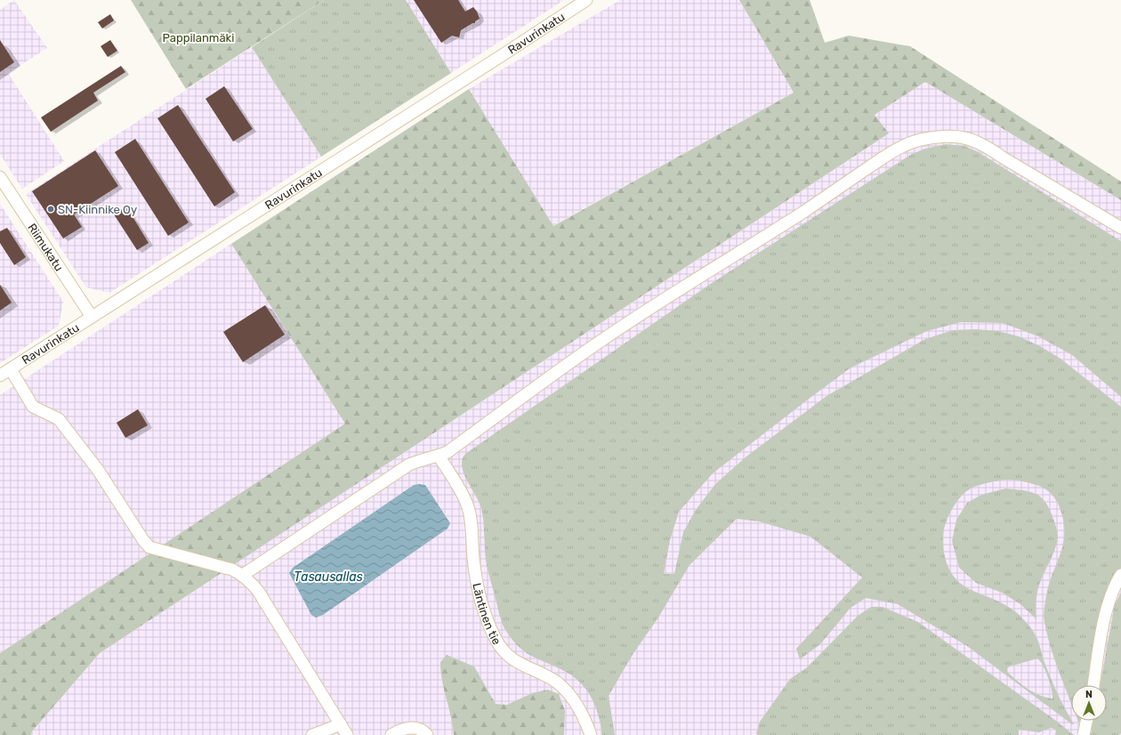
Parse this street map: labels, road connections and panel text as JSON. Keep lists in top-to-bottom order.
{
  "streets": {
    "street": ["Ravurinkatu", "Riimukatu", "Läntinen tie"]
  },
  "crossings": [
    ["Ravurinkatu", "Riimukatu"]
  ],
  "water": ["Tasausallas"],
  "parks": ["Pappilanmäki"],
  "places": ["SN-Kiinnike Oy"],
  "north": "top"
}
